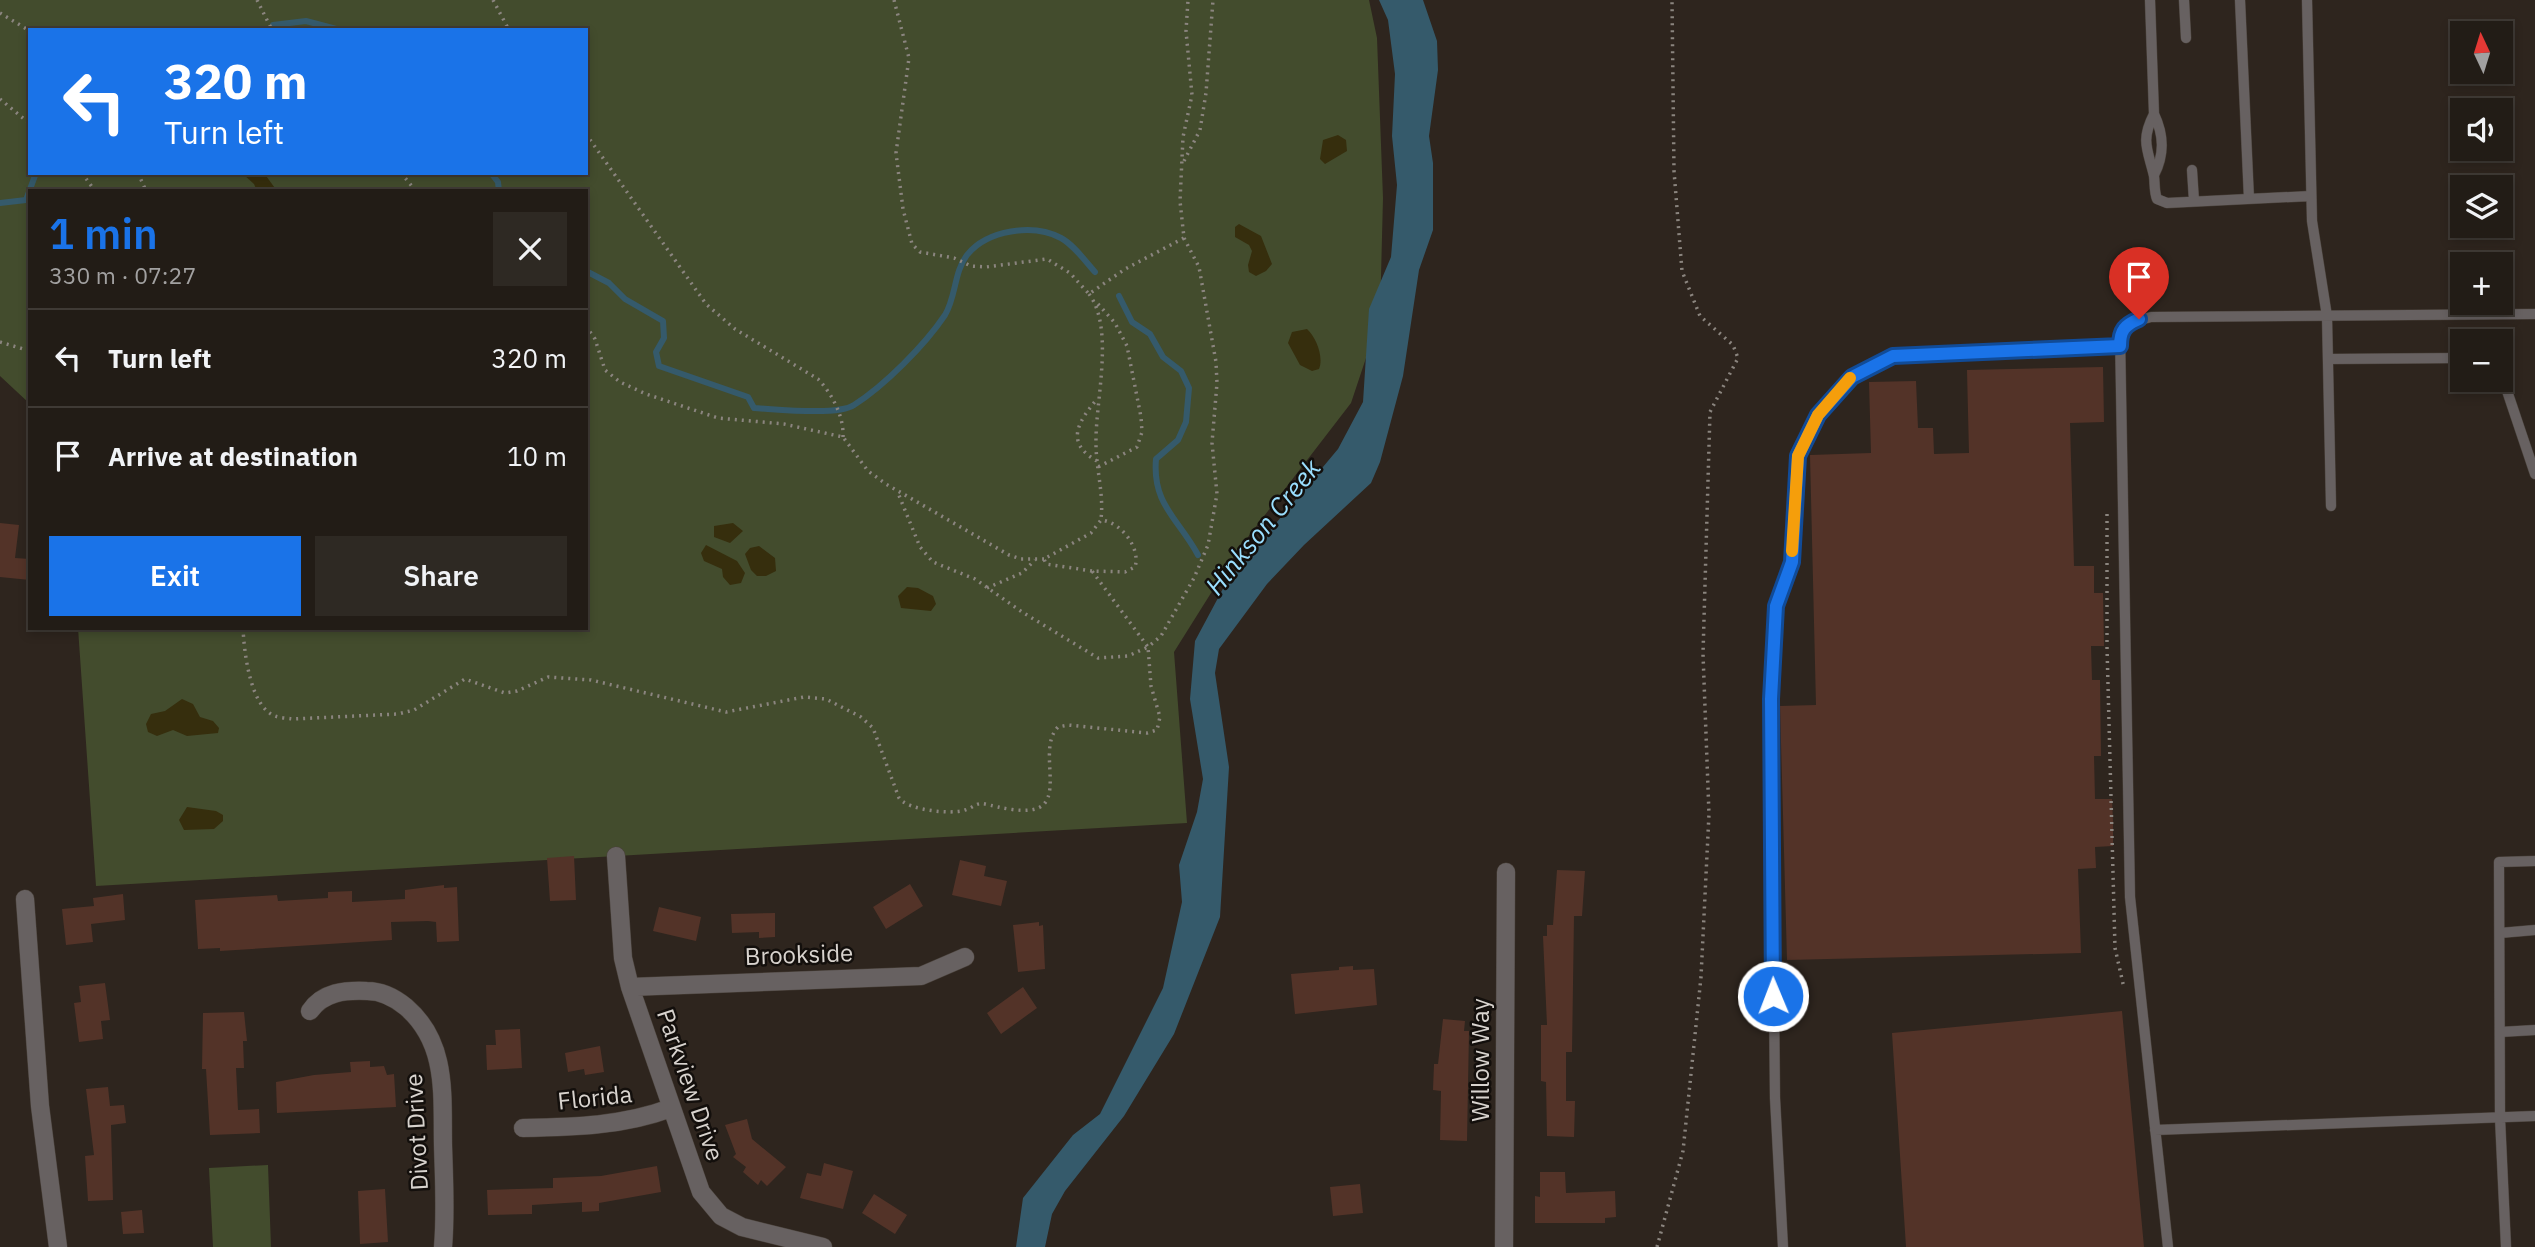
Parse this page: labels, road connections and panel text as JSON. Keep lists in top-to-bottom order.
{
  "streets": {
    "street": [
      "Brookside",
      "Willow Way",
      "Parkview Drive",
      "Florida",
      "Divot Drive"
    ]
  },
  "crossings": [
    ["Brookside", "Parkview Drive"],
    ["Parkview Drive", "Florida"]
  ],
  "water": ["Hinkson Creek"],
  "north": "top",
  "page": {
    "map_buttons": ["+", "−"],
    "turn": ["320 m", "Turn left"],
    "heading": ["1 min", "330 m · 07:27"],
    "list": [
      {
        "name": "Turn left",
        "value": "320 m"
      },
      {
        "name": "Arrive at destination",
        "value": "10 m"
      }
    ],
    "buttons": ["Exit", "Share"]
  }
}
